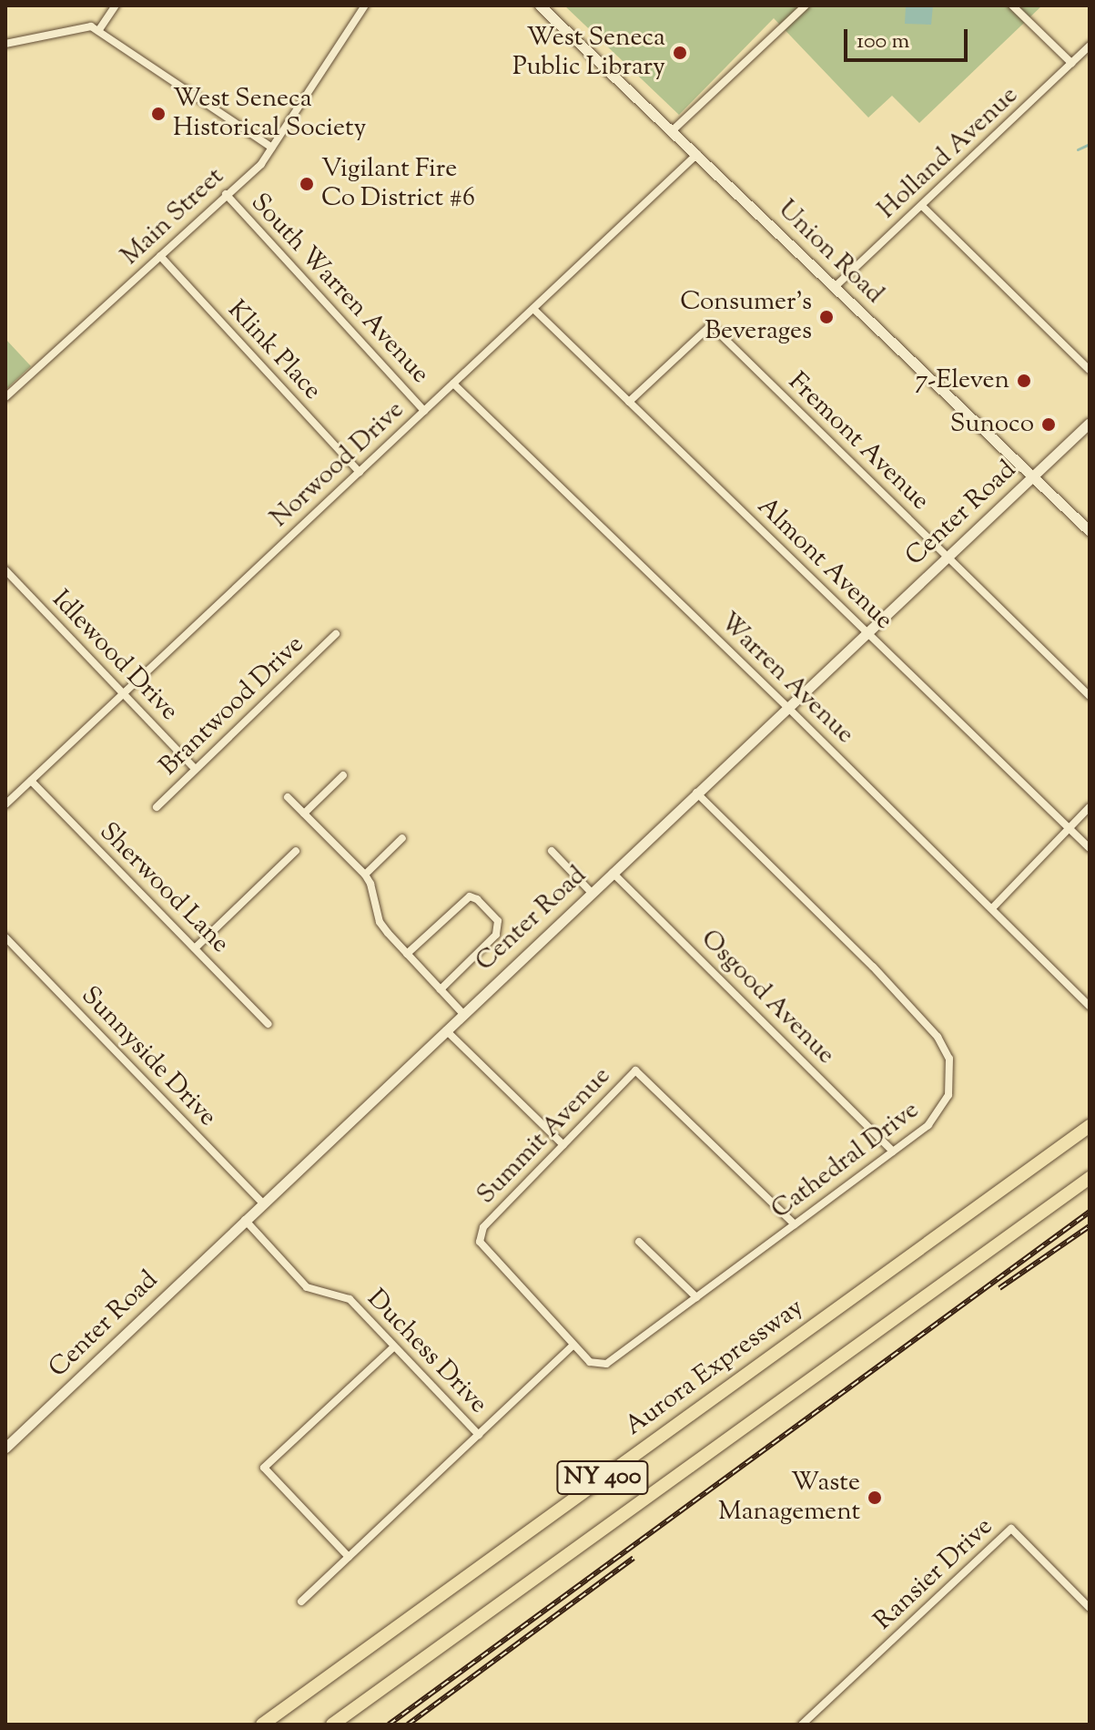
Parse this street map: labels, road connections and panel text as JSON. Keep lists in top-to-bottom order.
{
  "streets": {
    "highway": ["Aurora Expressway", "NY 400"],
    "main road": ["Union Road", "Center Road"],
    "street": [
      "Holland Avenue",
      "Main Street",
      "South Warren Avenue",
      "Klink Place",
      "Fremont Avenue",
      "Norwood Drive",
      "Almont Avenue",
      "Idlewood Drive",
      "Warren Avenue",
      "Brantwood Drive",
      "Sherwood Lane",
      "Osgood Avenue",
      "Sunnyside Drive",
      "Summit Avenue",
      "Cathedral Drive",
      "Duchess Drive",
      "Ransier Drive"
    ]
  },
  "crossings": [
    ["Holland Avenue", "Union Road"],
    ["Main Street", "South Warren Avenue"],
    ["Main Street", "Klink Place"],
    ["Union Road", "Norwood Drive"],
    ["Union Road", "Center Road"],
    ["South Warren Avenue", "Norwood Drive"],
    ["Klink Place", "Norwood Drive"],
    ["Fremont Avenue", "Center Road"],
    ["Fremont Avenue", "Almont Avenue"],
    ["Norwood Drive", "Almont Avenue"],
    ["Norwood Drive", "Idlewood Drive"],
    ["Norwood Drive", "Warren Avenue"],
    ["Norwood Drive", "Sherwood Lane"],
    ["Center Road", "Almont Avenue"],
    ["Center Road", "Warren Avenue"],
    ["Center Road", "Osgood Avenue"],
    ["Center Road", "Sunnyside Drive"],
    ["Center Road", "Cathedral Drive"],
    ["Center Road", "Duchess Drive"],
    ["Idlewood Drive", "Brantwood Drive"],
    ["Osgood Avenue", "Cathedral Drive"],
    ["Summit Avenue", "Cathedral Drive"]
  ],
  "places": [
    "West Seneca Public Library",
    "West Seneca Historical Society",
    "Vigilant Fire Co District #6",
    "Consumer's Beverages",
    "7-Eleven",
    "Sunoco",
    "Waste Management"
  ],
  "scale_bar": "100 m"
}
